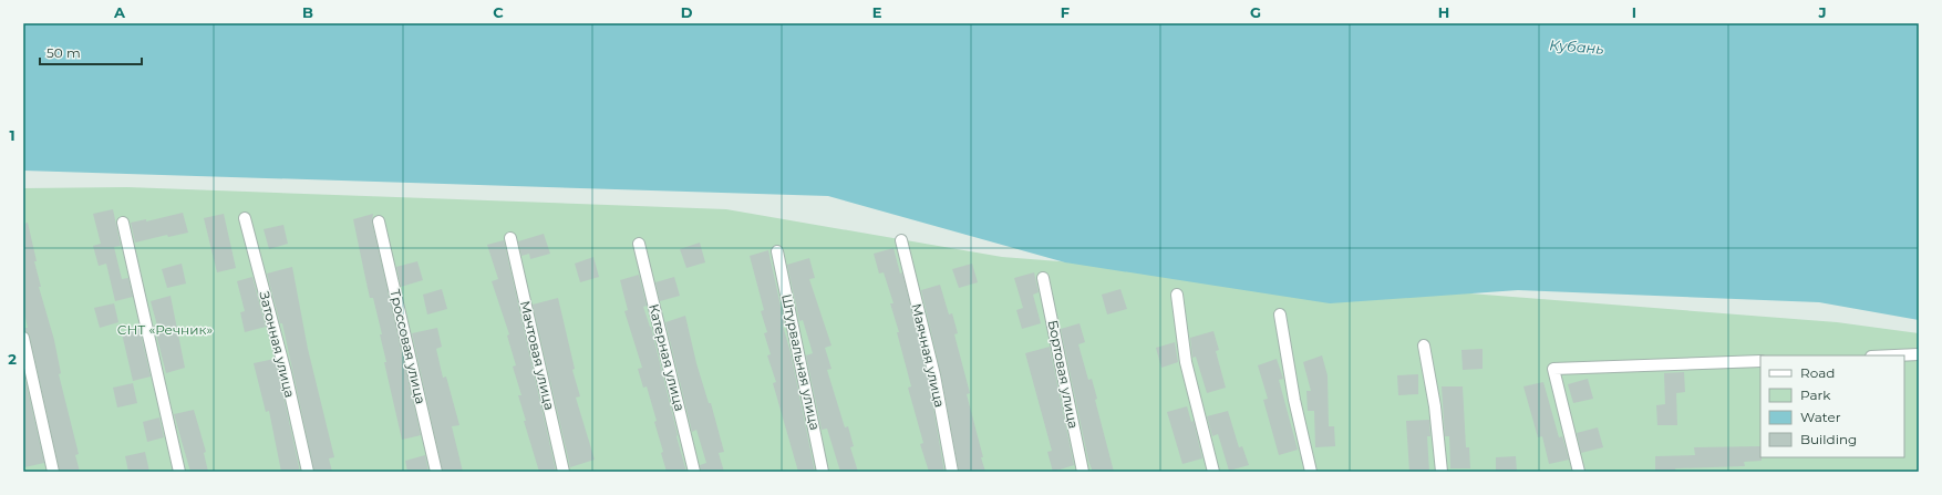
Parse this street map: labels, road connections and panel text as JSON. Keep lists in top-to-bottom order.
{
  "streets": {
    "street": [
      "Затонная улица",
      "Троссовая улица",
      "Мачтовая улица",
      "Маячная улица",
      "Катерная улица",
      "Штурвальная улица",
      "Бортовая улица"
    ]
  },
  "water": ["Кубань"],
  "parks": ["СНТ «Речник»"],
  "legend": [
    "Road",
    "Park",
    "Water",
    "Building"
  ],
  "scale_bar": "50 m",
  "grid": {
    "columns": [
      "A",
      "B",
      "C",
      "D",
      "E",
      "F",
      "G",
      "H",
      "I",
      "J"
    ],
    "rows": ["1", "2"]
  }
}
